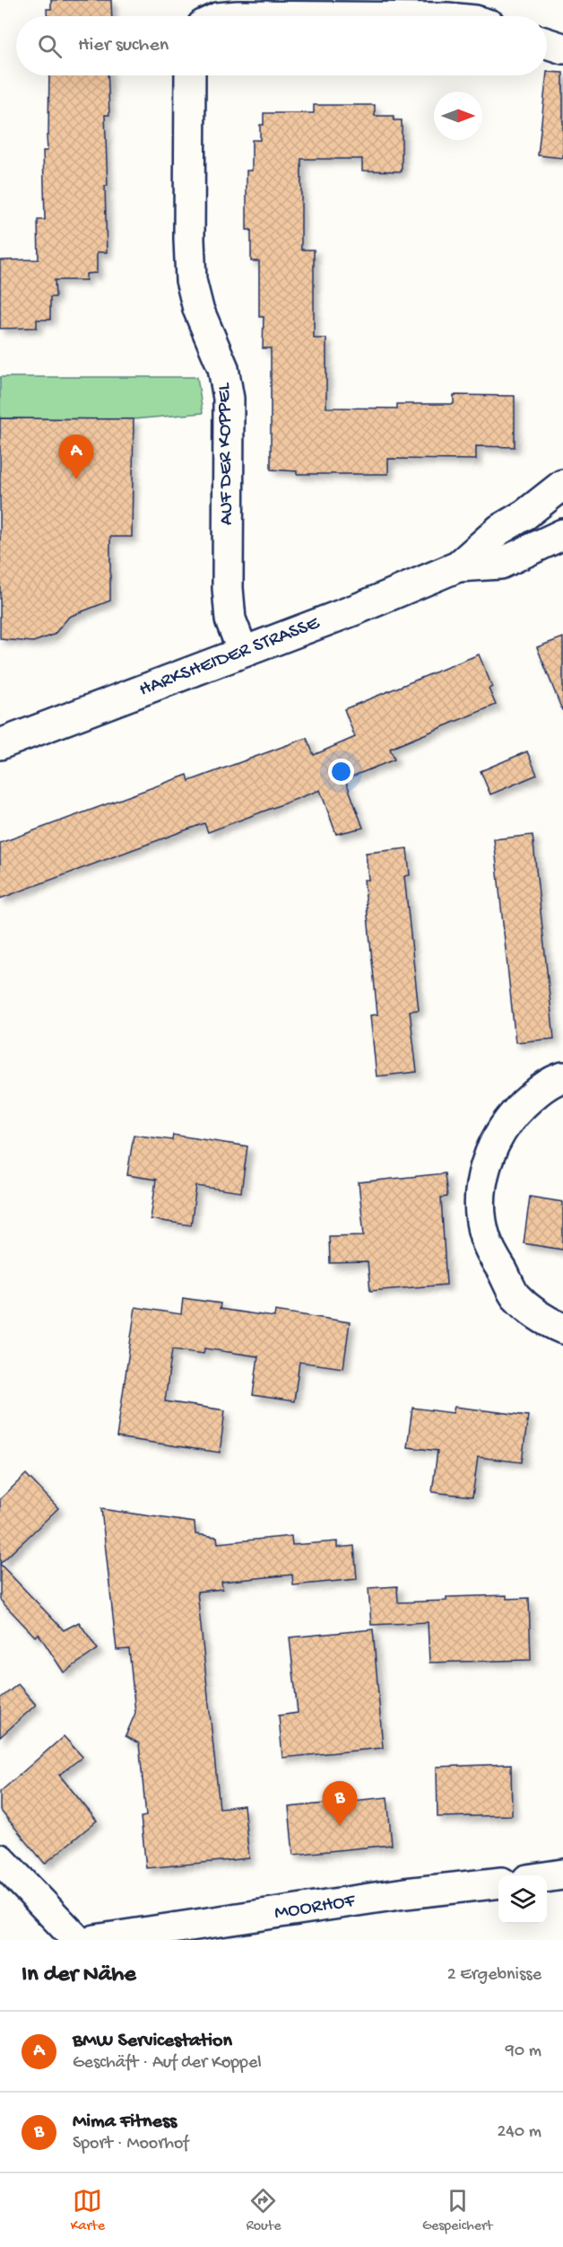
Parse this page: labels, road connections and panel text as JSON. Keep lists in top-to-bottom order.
{
  "streets": {
    "street": ["AUF DER KOPPEL", "HARKSHEIDER STRASSE", "MOORHOF"]
  },
  "crossings": [
    ["AUF DER KOPPEL", "HARKSHEIDER STRASSE"]
  ],
  "north": "right",
  "page": {
    "search": "Hier suchen",
    "pins": ["A", "B"],
    "heading": ["In der Nähe", "2 Ergebnisse"],
    "list": [
      {
        "mark": "A",
        "name": "BMW Servicestation",
        "note": "Geschäft · Auf der Koppel",
        "value": "90 m"
      },
      {
        "mark": "B",
        "name": "Mima Fitness",
        "note": "Sport · Moorhof",
        "value": "240 m"
      }
    ],
    "nav": ["Karte", "Route", "Gespeichert"]
  }
}
